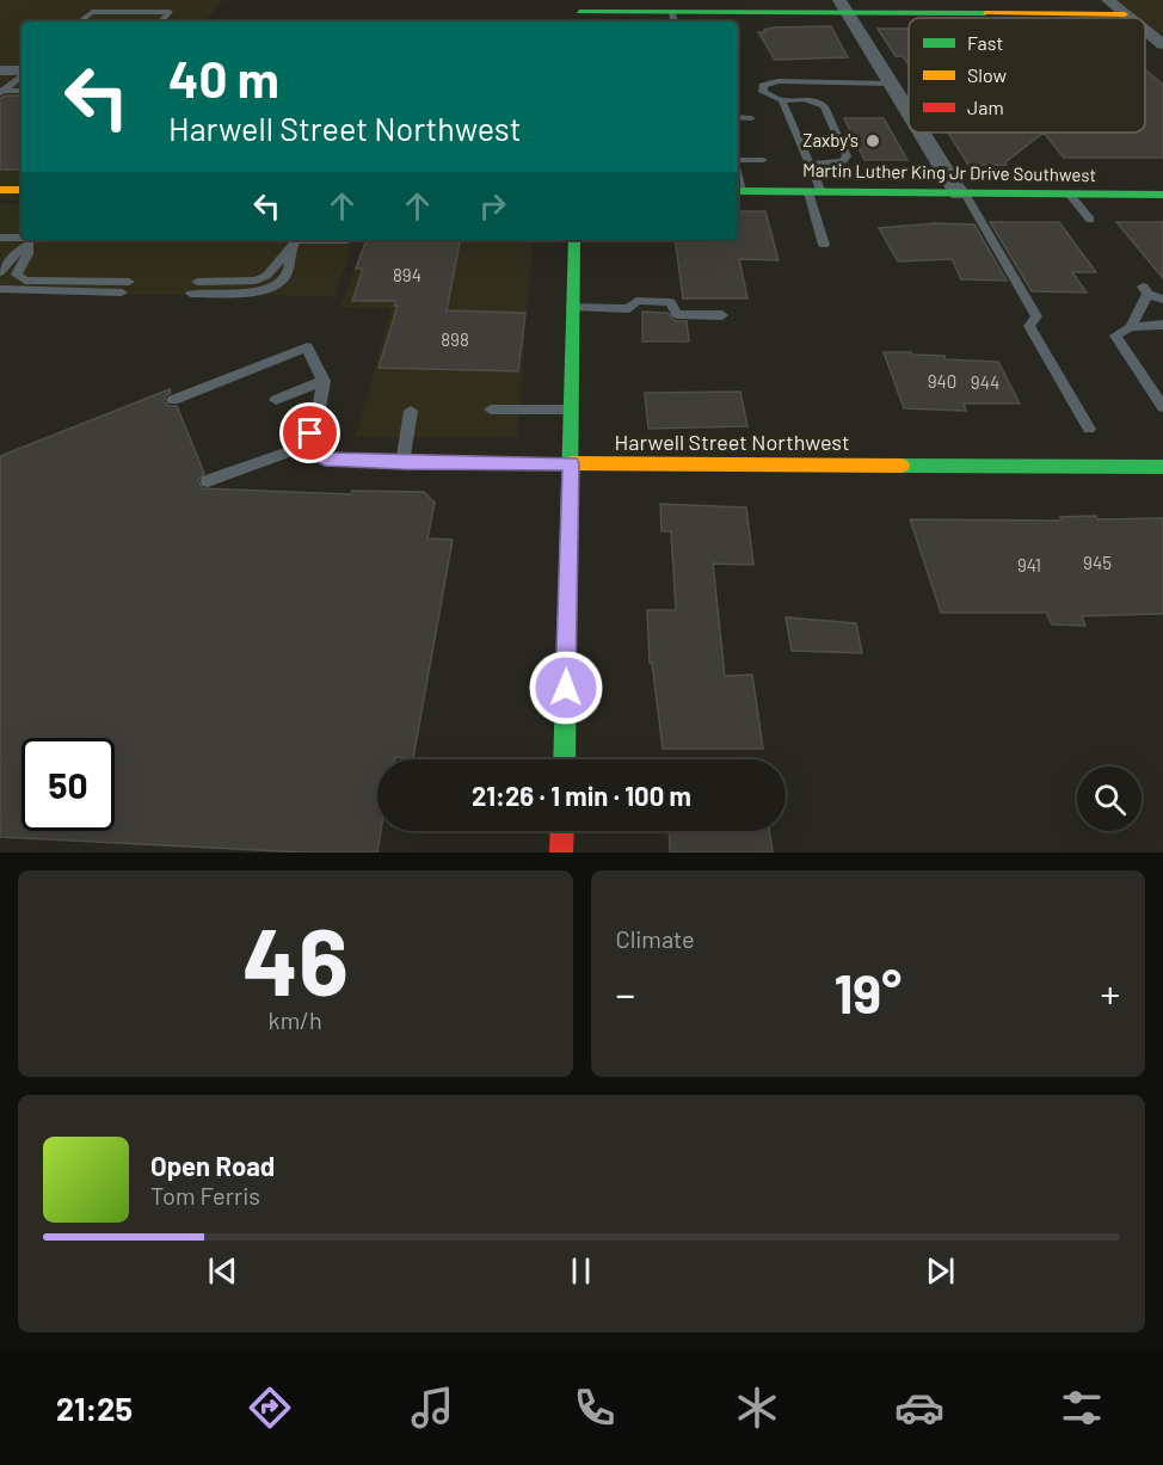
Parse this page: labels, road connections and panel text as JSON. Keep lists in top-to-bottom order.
{
  "streets": {
    "street": ["Martin Luther King Jr Drive Southwest", "Harwell Street Northwest"]
  },
  "places": ["Zaxby's"],
  "house_numbers": [
    "894",
    "898",
    "940",
    "944",
    "945",
    "941"
  ],
  "legend": ["Fast", "Slow", "Jam"],
  "page": {
    "turn": ["40 m", "Harwell Street Northwest"],
    "limit": "50",
    "trip": "21:26 · 1 min · 100 m",
    "tile": [
      ["46", "km/h"],
      "Climate"
    ],
    "heat": ["−", "19°", "+"],
    "song": ["Open Road", "Tom Ferris"],
    "tabs": "21:25"
  }
}
